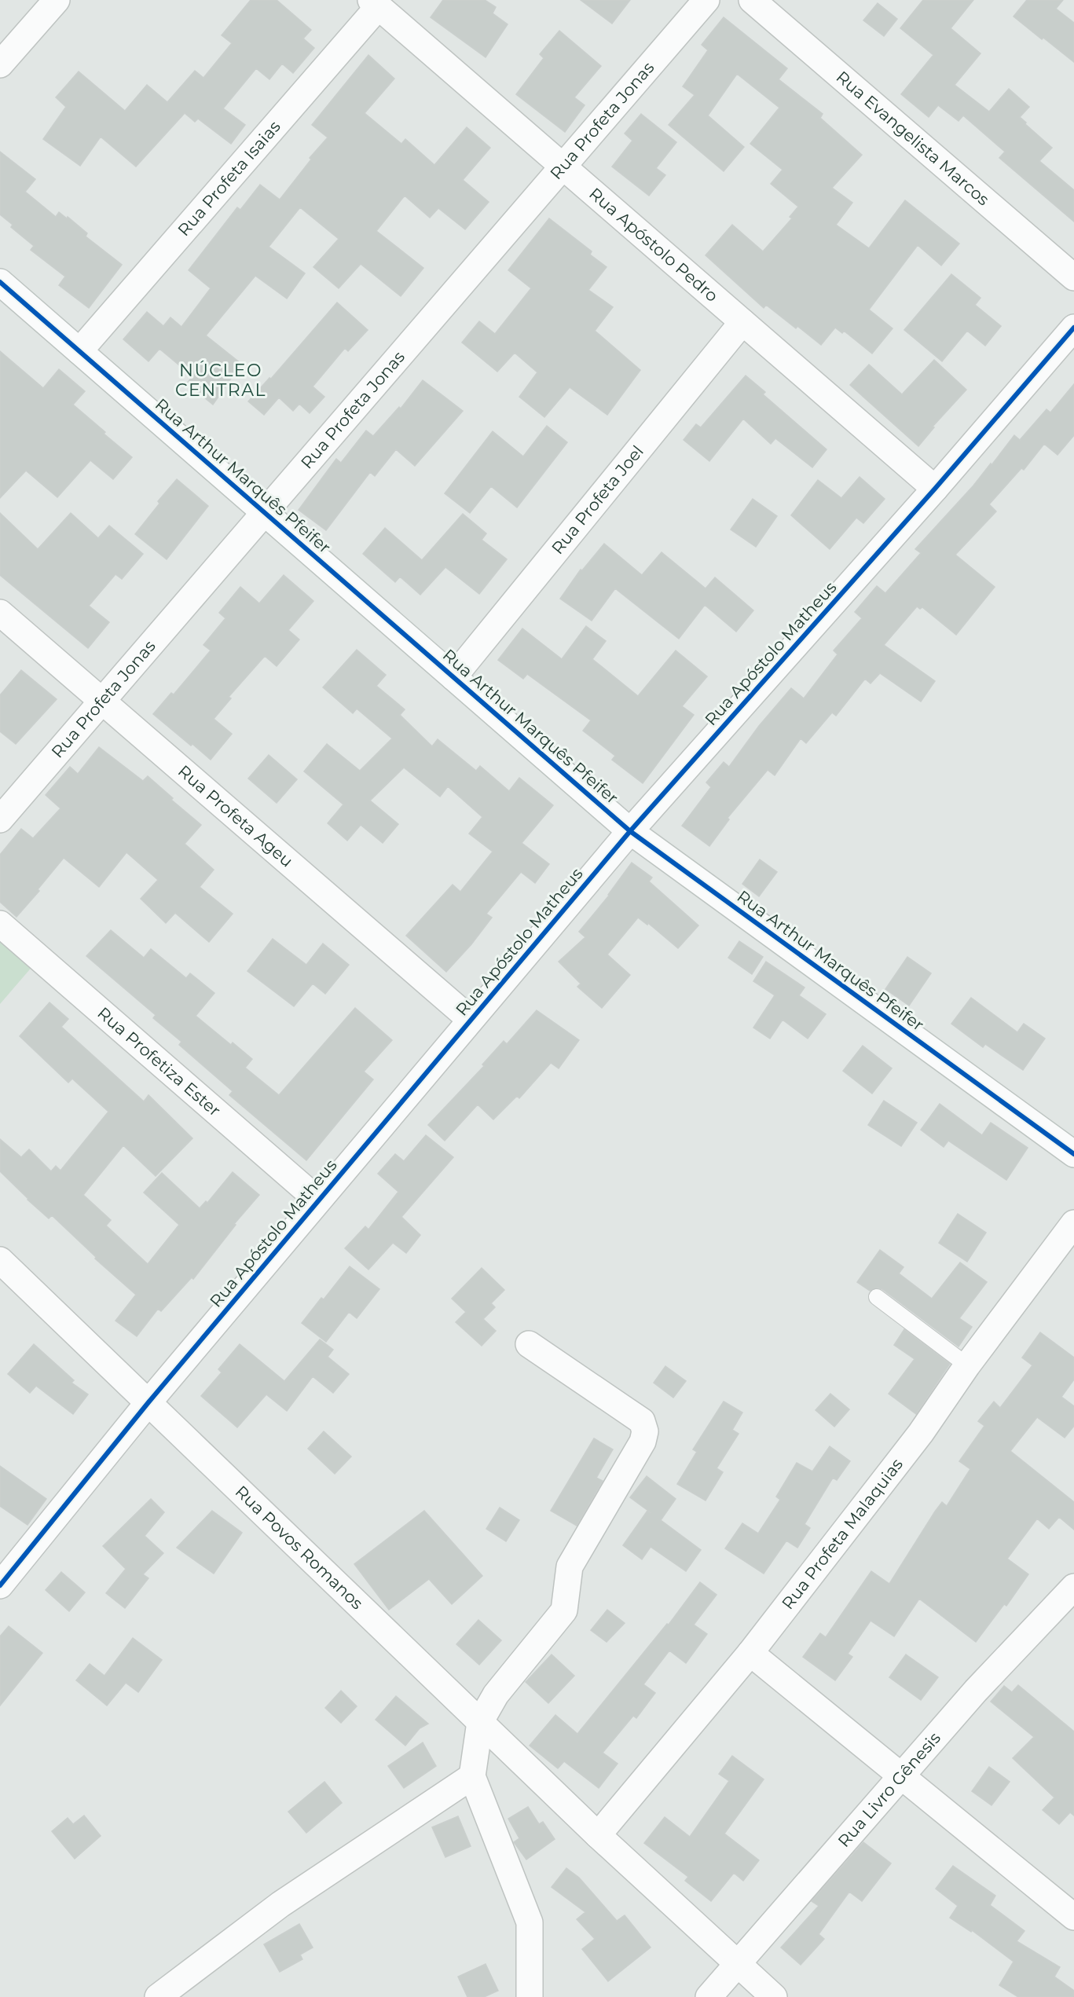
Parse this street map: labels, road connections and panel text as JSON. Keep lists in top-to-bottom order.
{
  "streets": {
    "street": [
      "Rua Profeta Jonas",
      "Rua Evangelista Marcos",
      "Rua Profeta Isaias",
      "Rua Apóstolo Pedro",
      "Rua Arthur Marquês Pfeifer",
      "Rua Profeta Joel",
      "Rua Apóstolo Matheus",
      "Rua Profeta Ageu",
      "Rua Profetiza Ester",
      "Rua Profeta Malaquias",
      "Rua Povos Romanos",
      "Rua Livro Gênesis"
    ]
  },
  "crossings": [
    ["Rua Profeta Jonas", "Rua Apóstolo Pedro"],
    ["Rua Profeta Jonas", "Rua Arthur Marquês Pfeifer"],
    ["Rua Profeta Jonas", "Rua Profeta Ageu"],
    ["Rua Profeta Isaias", "Rua Apóstolo Pedro"],
    ["Rua Profeta Isaias", "Rua Arthur Marquês Pfeifer"],
    ["Rua Apóstolo Pedro", "Rua Profeta Joel"],
    ["Rua Apóstolo Pedro", "Rua Apóstolo Matheus"],
    ["Rua Arthur Marquês Pfeifer", "Rua Profeta Joel"],
    ["Rua Arthur Marquês Pfeifer", "Rua Apóstolo Matheus"],
    ["Rua Apóstolo Matheus", "Rua Profeta Ageu"],
    ["Rua Apóstolo Matheus", "Rua Profetiza Ester"],
    ["Rua Apóstolo Matheus", "Rua Povos Romanos"],
    ["Rua Profeta Malaquias", "Rua Povos Romanos"],
    ["Rua Povos Romanos", "Rua Livro Gênesis"]
  ],
  "districts": ["NÚCLEO CENTRAL"]
}
